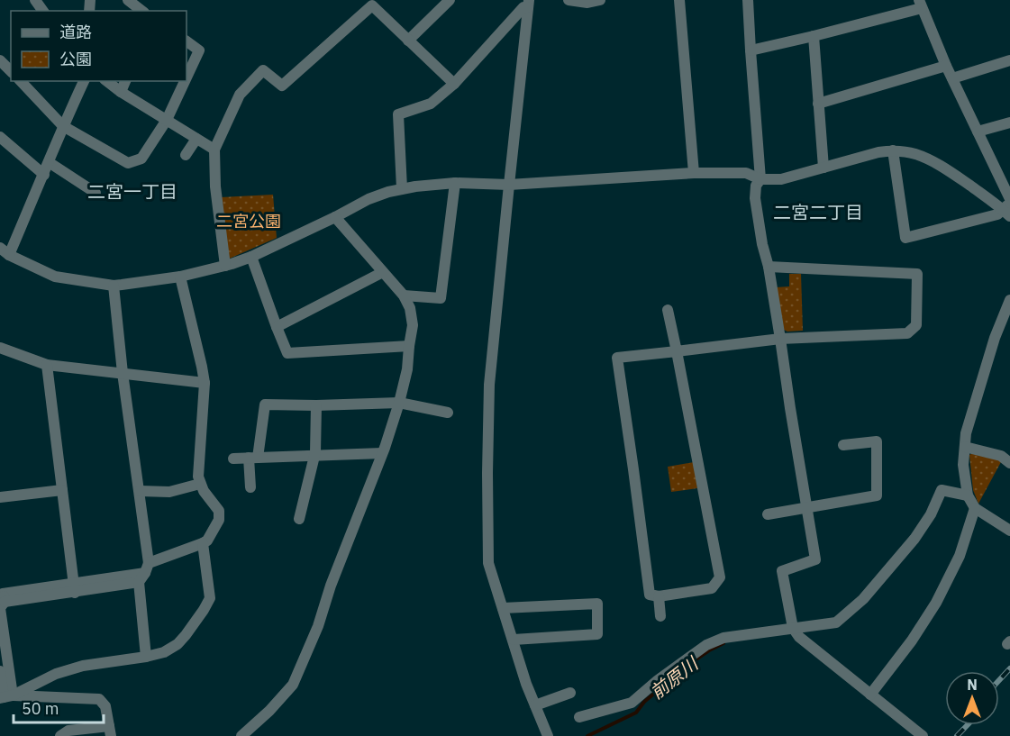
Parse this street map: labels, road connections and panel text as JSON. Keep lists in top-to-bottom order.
{
  "districts": ["二宮一丁目", "二宮二丁目"],
  "water": ["前原川"],
  "parks": ["二宮公園"],
  "legend": ["道路", "公園"],
  "scale_bar": "50 m",
  "north": "top"
}
